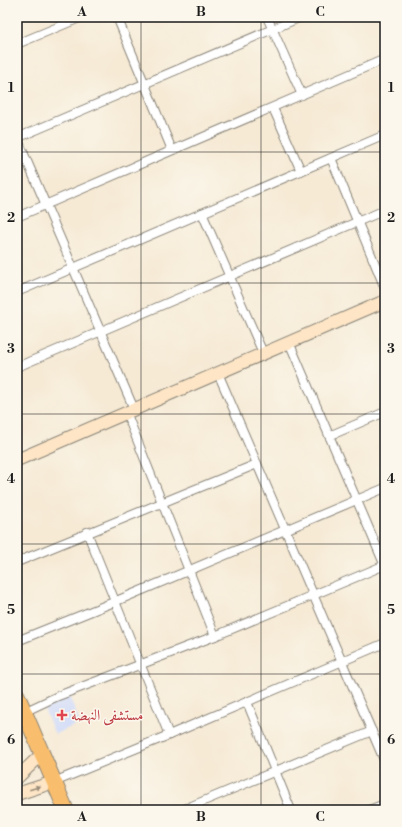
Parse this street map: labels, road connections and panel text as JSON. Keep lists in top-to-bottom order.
{
  "places": {
    "health": ["مستشفى النهضة"]
  },
  "grid": {
    "columns": ["A", "B", "C"],
    "rows": [
      "1",
      "2",
      "3",
      "4",
      "5",
      "6"
    ]
  }
}
